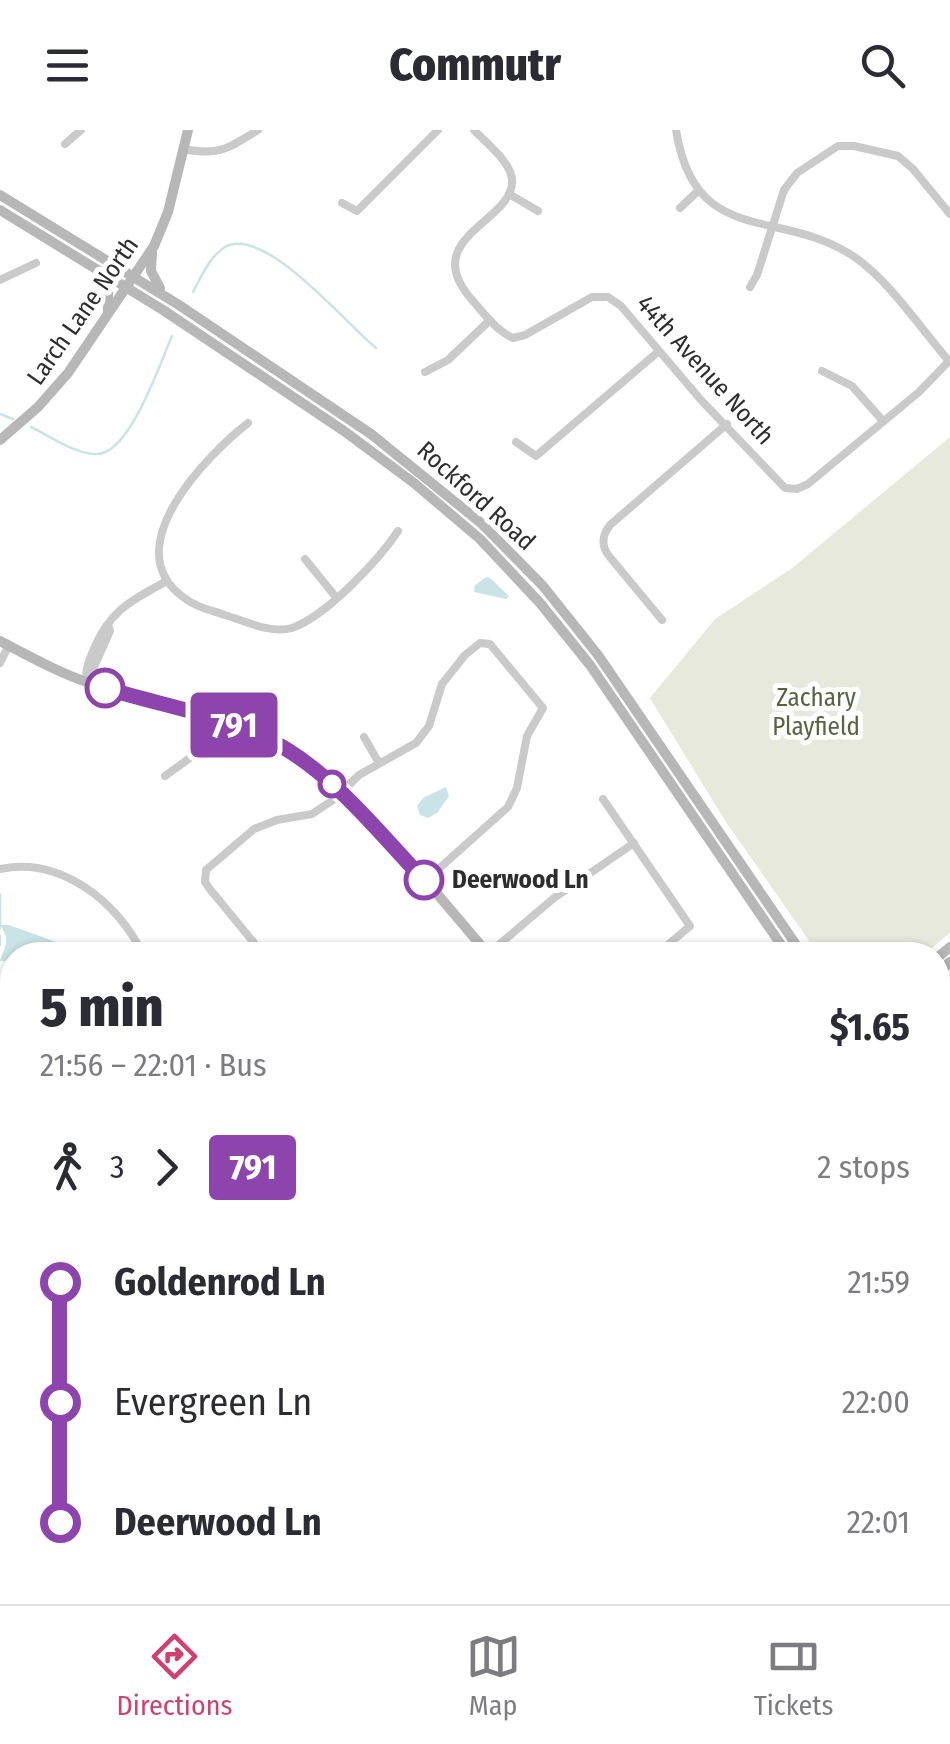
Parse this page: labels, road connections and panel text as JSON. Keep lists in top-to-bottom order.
{
  "streets": {
    "main road": ["Larch Lane North", "Rockford Road"],
    "street": ["44th Avenue North"]
  },
  "crossings": [
    ["Larch Lane North", "Rockford Road"]
  ],
  "parks": ["Zachary Playfield"],
  "places": ["Deerwood Ln"],
  "lines": ["bus line 791"],
  "page": {
    "header": "Commutr",
    "on_map": "791",
    "heading": ["5 min", "21:56 – 22:01 · Bus", "$1.65"],
    "legs": ["3", "791", "2 stops"],
    "list": [
      {
        "name": "Goldenrod Ln",
        "value": "21:59"
      },
      {
        "name": "Evergreen Ln",
        "value": "22:00"
      },
      {
        "name": "Deerwood Ln",
        "value": "22:01"
      }
    ],
    "tabs": ["Directions", "Map", "Tickets"]
  }
}
